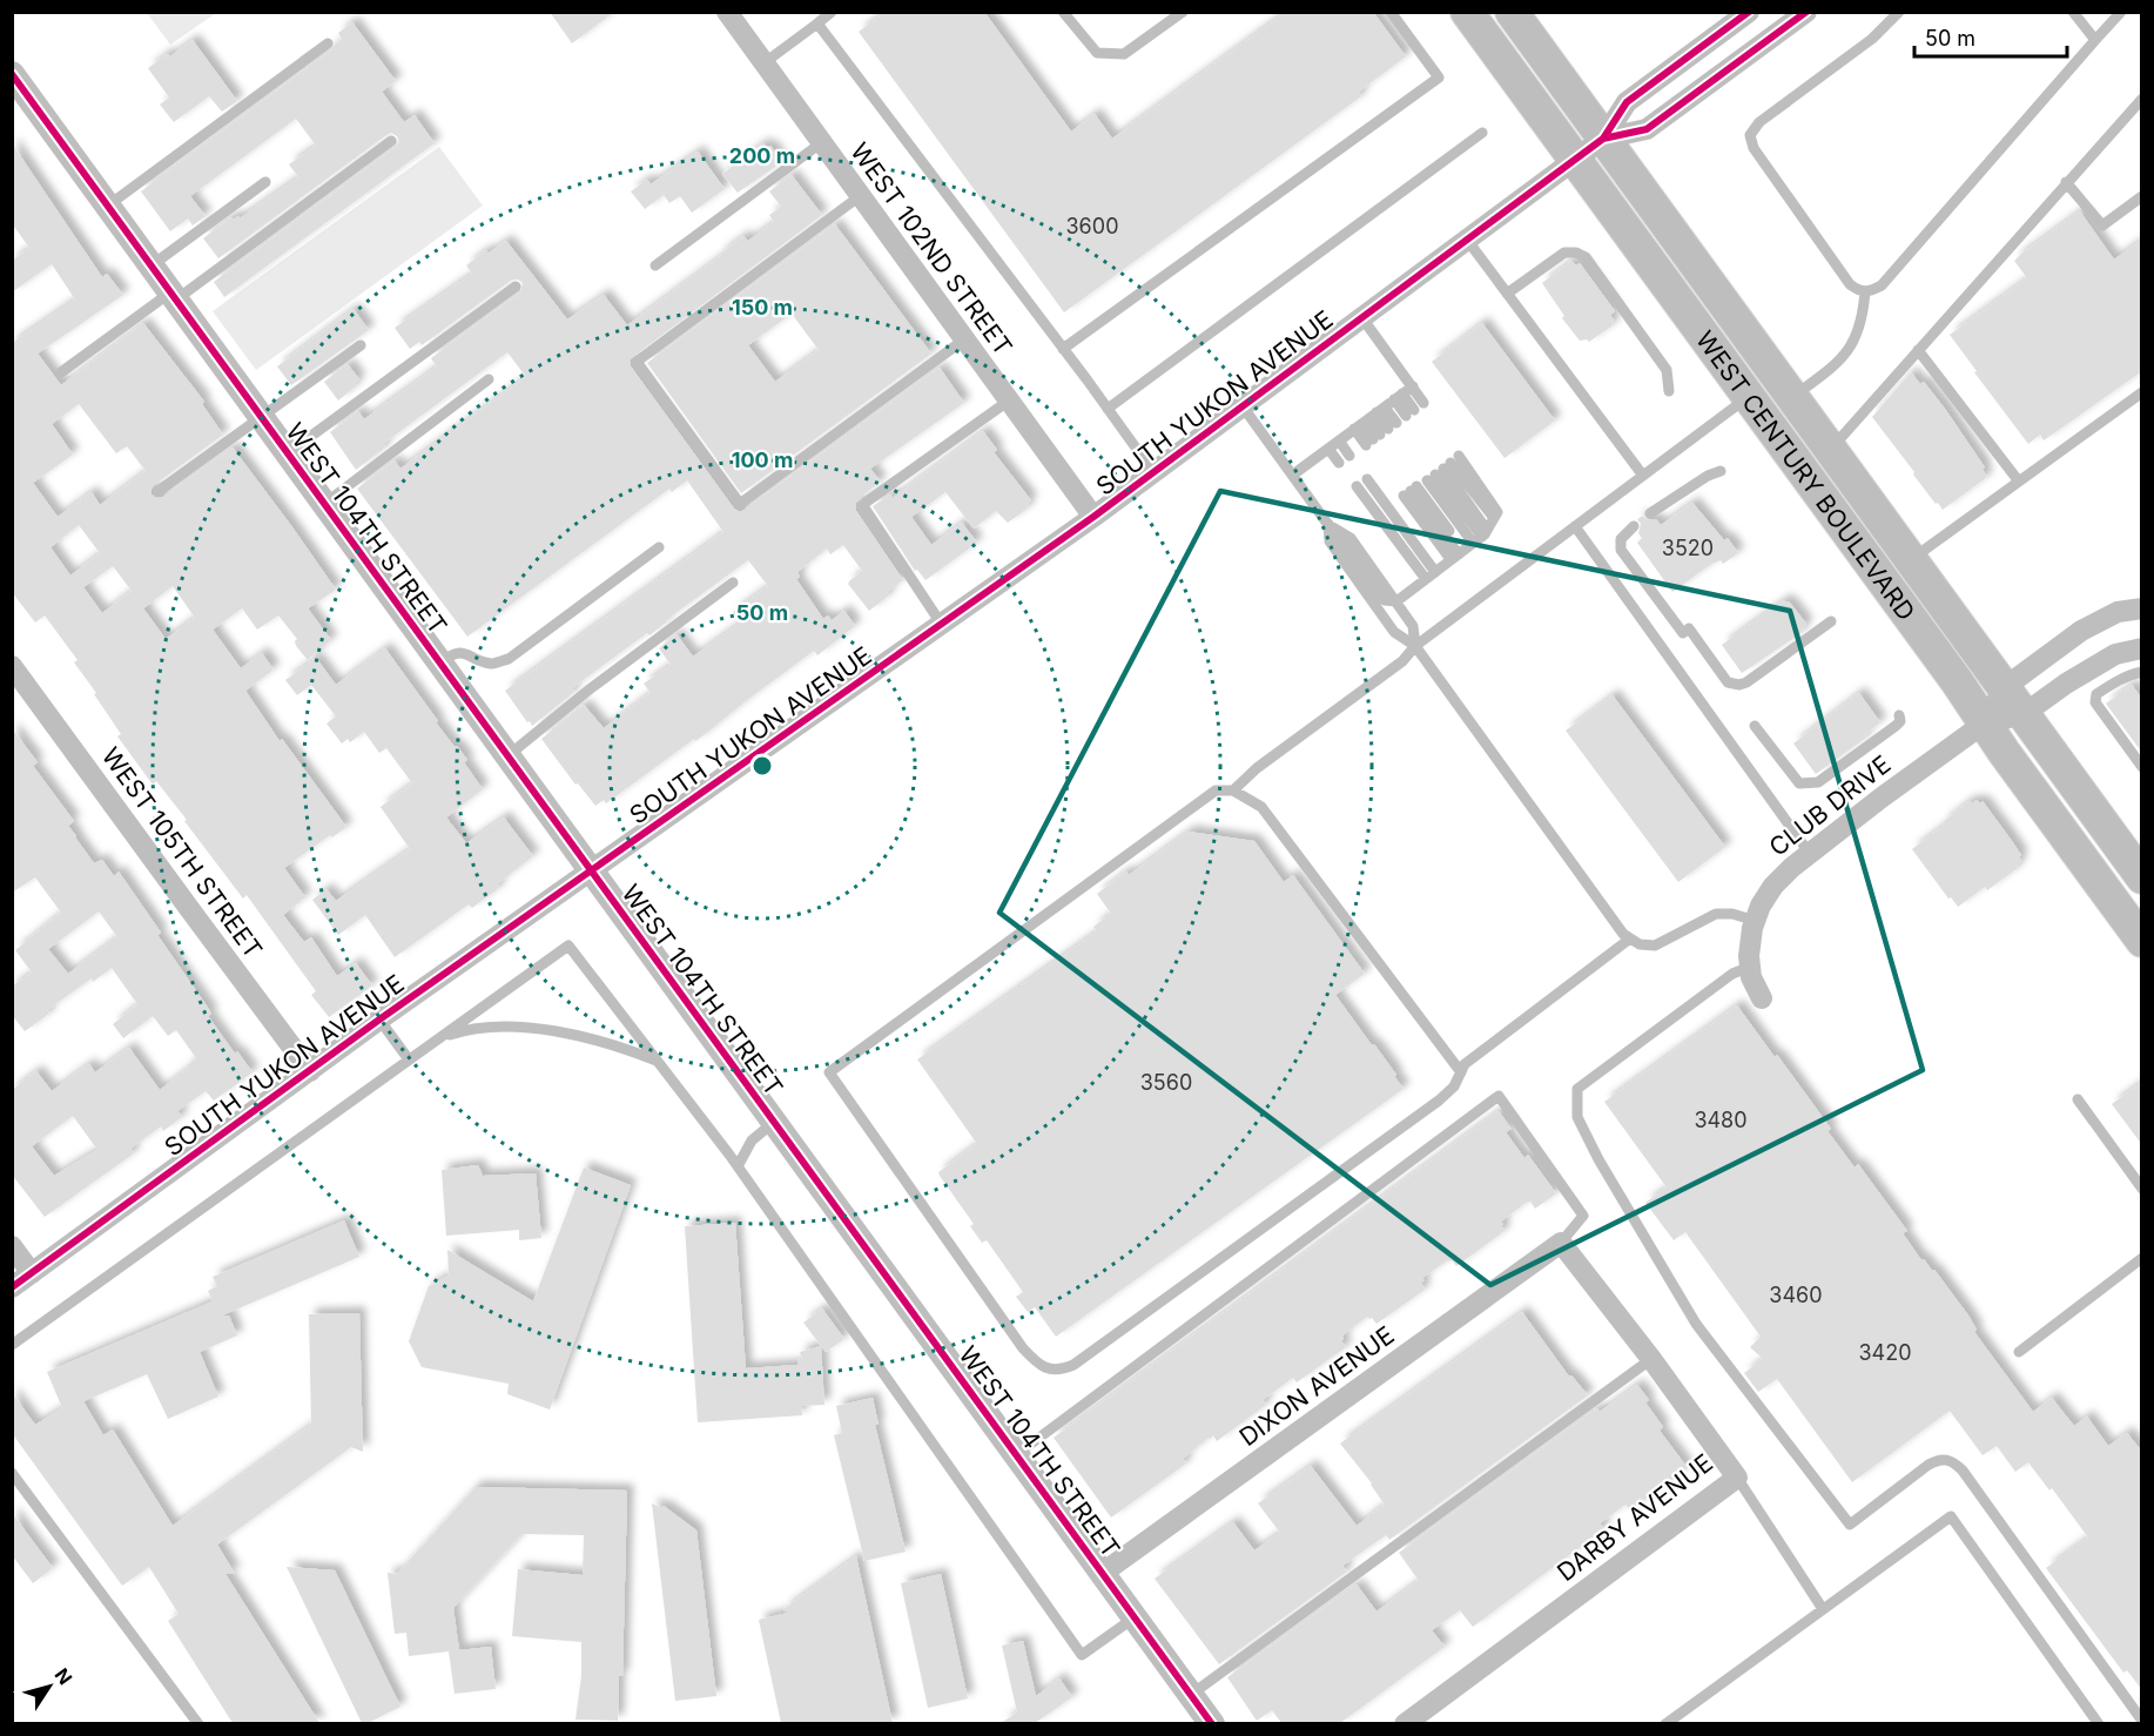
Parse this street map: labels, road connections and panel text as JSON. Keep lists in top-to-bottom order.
{
  "streets": {
    "main road": ["WEST CENTURY BOULEVARD"],
    "street": [
      "WEST 102ND STREET",
      "SOUTH YUKON AVENUE",
      "WEST 104TH STREET",
      "CLUB DRIVE",
      "WEST 105TH STREET",
      "DIXON AVENUE",
      "DARBY AVENUE"
    ]
  },
  "crossings": [
    ["WEST 102ND STREET", "SOUTH YUKON AVENUE"],
    ["SOUTH YUKON AVENUE", "WEST CENTURY BOULEVARD"],
    ["SOUTH YUKON AVENUE", "WEST 104TH STREET"],
    ["SOUTH YUKON AVENUE", "WEST 105TH STREET"],
    ["WEST CENTURY BOULEVARD", "CLUB DRIVE"],
    ["WEST 104TH STREET", "DIXON AVENUE"],
    ["DIXON AVENUE", "DARBY AVENUE"]
  ],
  "house_numbers": [
    "3600",
    "3520",
    "3560",
    "3480",
    "3460",
    "3420"
  ],
  "scale_bar": "50 m",
  "north": "top right",
  "rings": [
    "200 m",
    "150 m",
    "100 m",
    "50 m"
  ]
}
